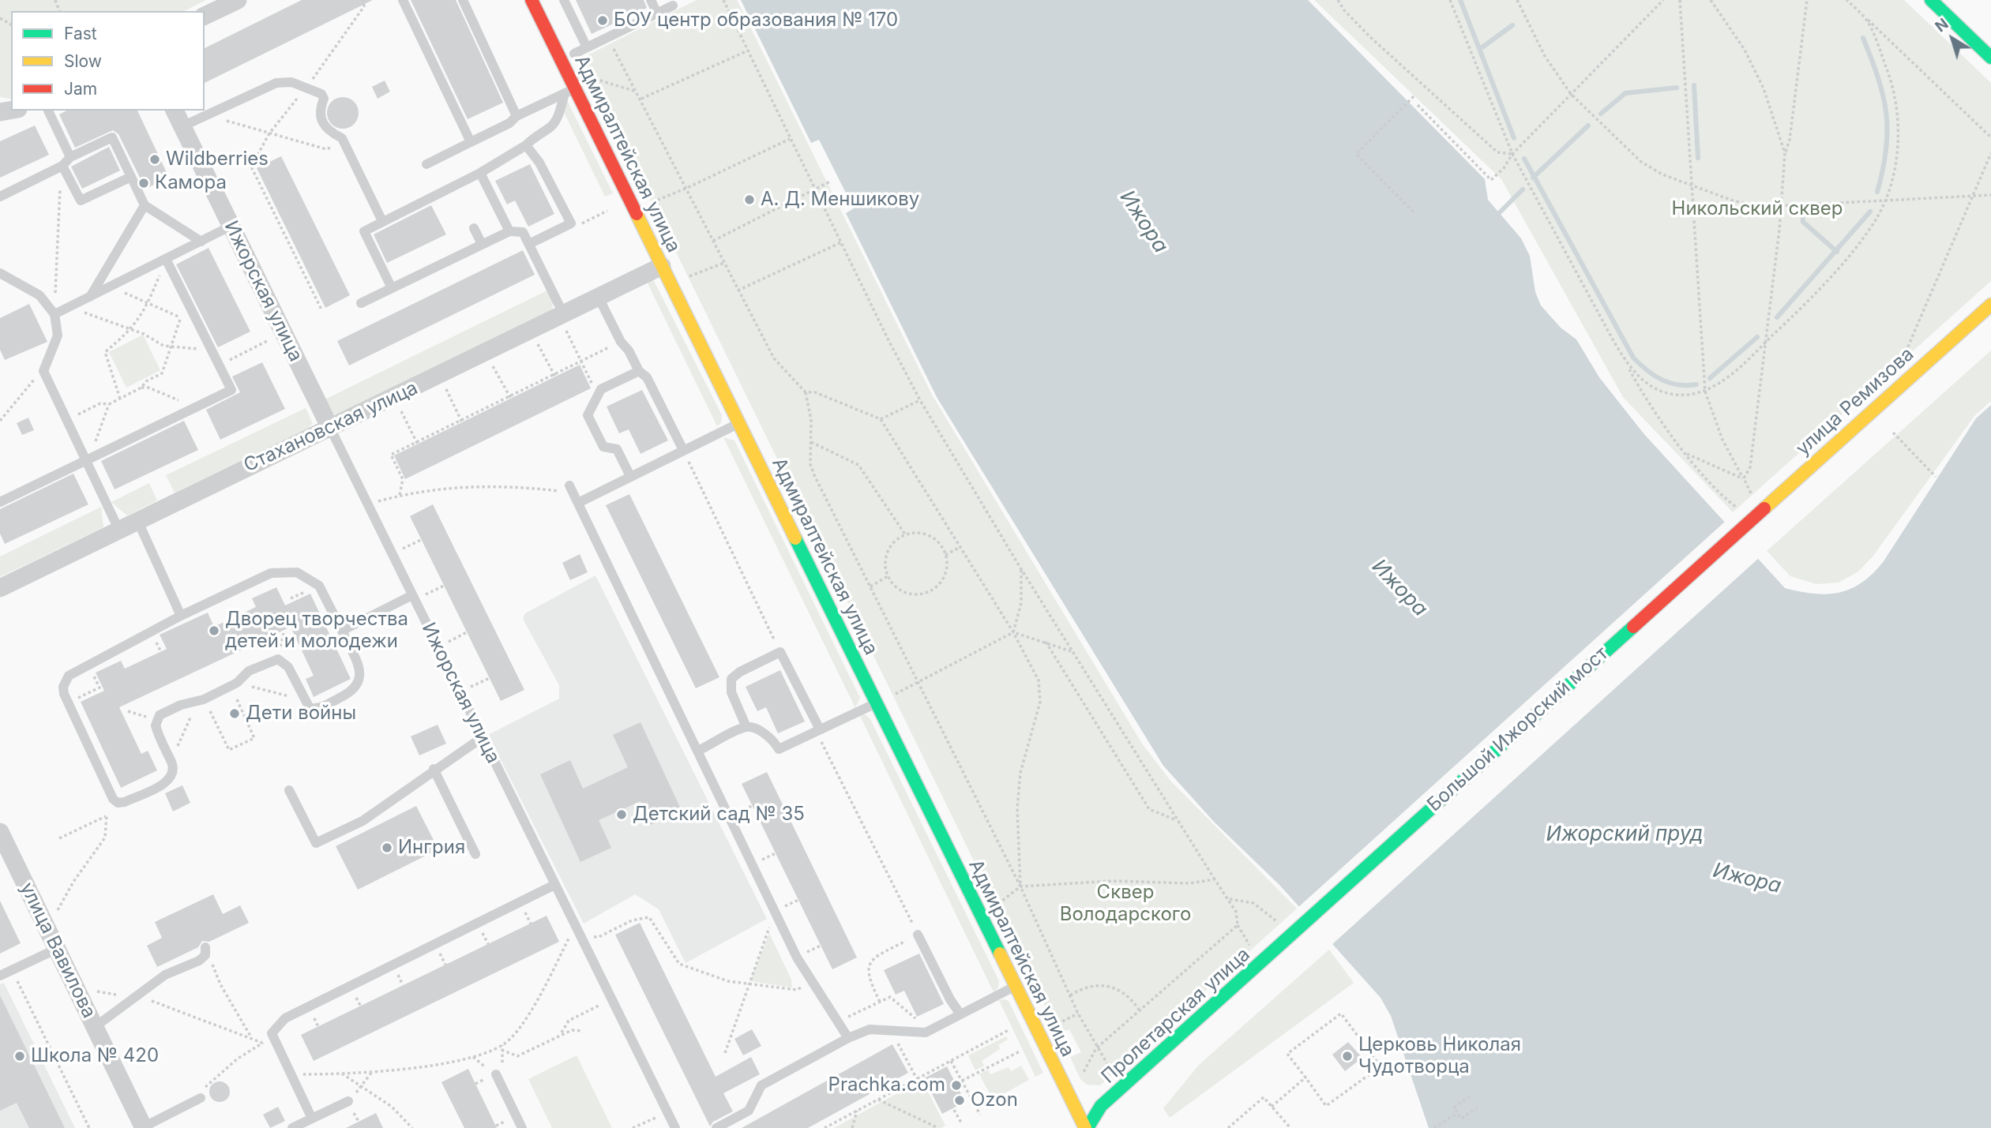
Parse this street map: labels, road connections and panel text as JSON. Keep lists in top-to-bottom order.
{
  "streets": {
    "main road": [
      "Адмиралтейская улица",
      "улица Ремизова",
      "Большой Ижорский мост",
      "Пролетарская улица"
    ],
    "street": ["Ижорская улица", "Стахановская улица", "улица Вавилова"]
  },
  "crossings": [
    ["Адмиралтейская улица", "Стахановская улица"],
    ["Адмиралтейская улица", "Пролетарская улица"],
    ["Ижорская улица", "Стахановская улица"],
    ["улица Ремизова", "Большой Ижорский мост"],
    ["Большой Ижорский мост", "Пролетарская улица"]
  ],
  "water": ["Ижора", "Ижорский пруд"],
  "parks": ["Никольский сквер", "Сквер Володарского"],
  "places": [
    "БОУ центр образования № 170",
    "Wildberries",
    "Камора",
    "А. Д. Меншикову",
    "Дворец творчества детей и молодежи",
    "Дети войны",
    "Детский сад № 35",
    "Ингрия",
    "Школа № 420",
    "Церковь Николая Чудотворца",
    "Prachka.com",
    "Ozon"
  ],
  "legend": ["Fast", "Slow", "Jam"],
  "north": "top left"
}
